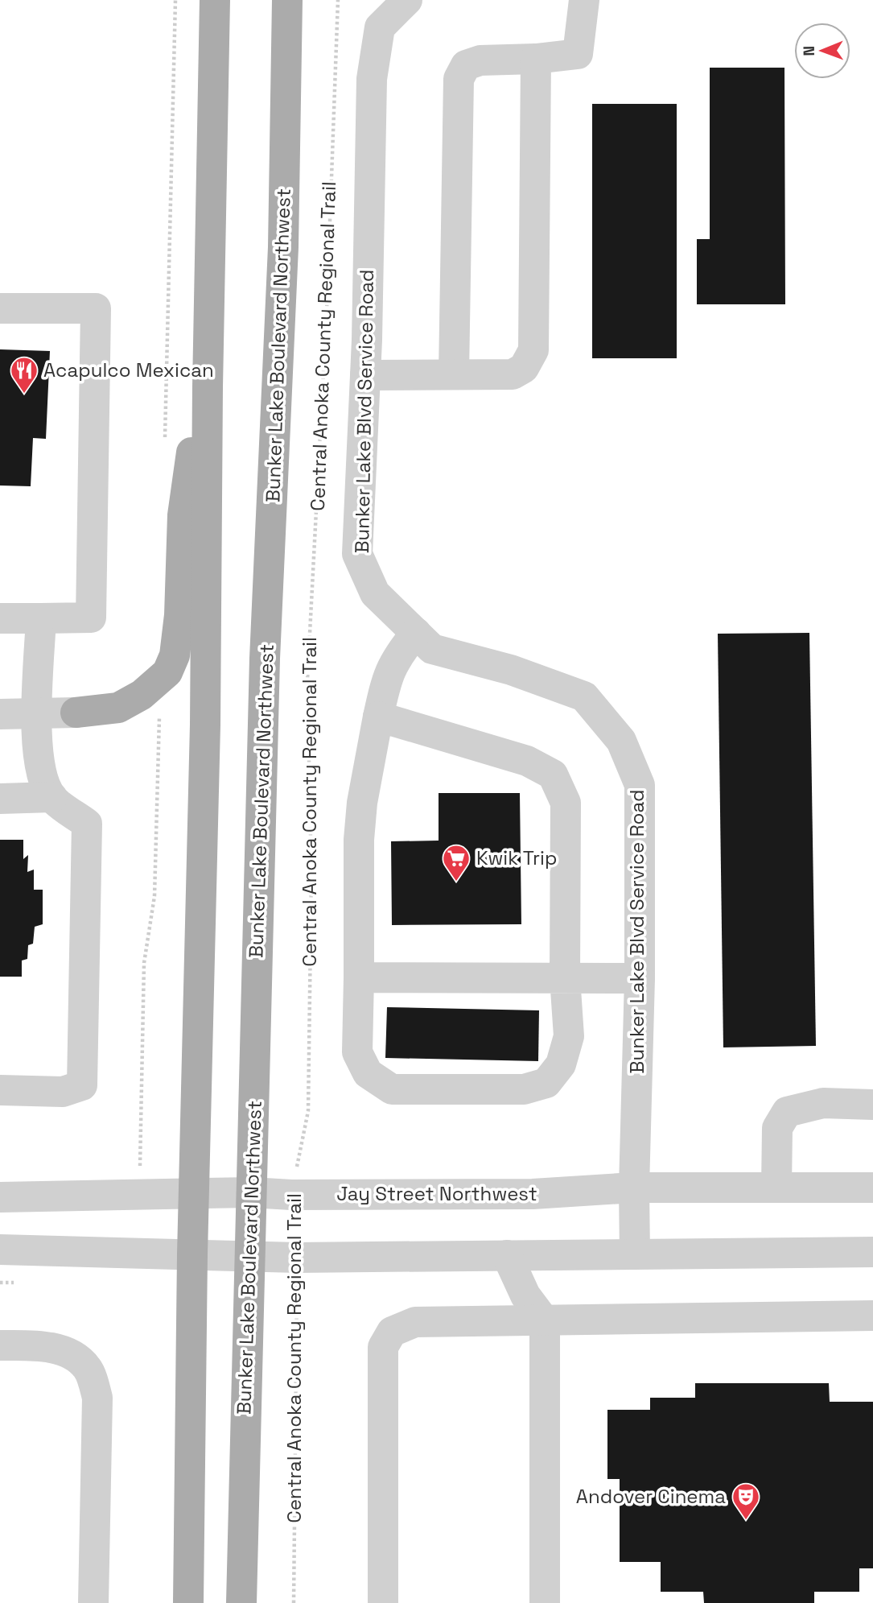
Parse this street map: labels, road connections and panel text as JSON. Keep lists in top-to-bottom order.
{
  "streets": {
    "main road": ["Bunker Lake Boulevard Northwest"],
    "street": ["Bunker Lake Blvd Service Road", "Jay Street Northwest"],
    "path": ["Central Anoka County Regional Trail"]
  },
  "crossings": [
    ["Bunker Lake Boulevard Northwest", "Jay Street Northwest"],
    ["Central Anoka County Regional Trail", "Jay Street Northwest"],
    ["Bunker Lake Blvd Service Road", "Jay Street Northwest"]
  ],
  "places": {
    "restaurant": ["Acapulco Mexican"],
    "supermarket": ["Kwik Trip"],
    "theatre": ["Andover Cinema"]
  },
  "north": "left"
}
